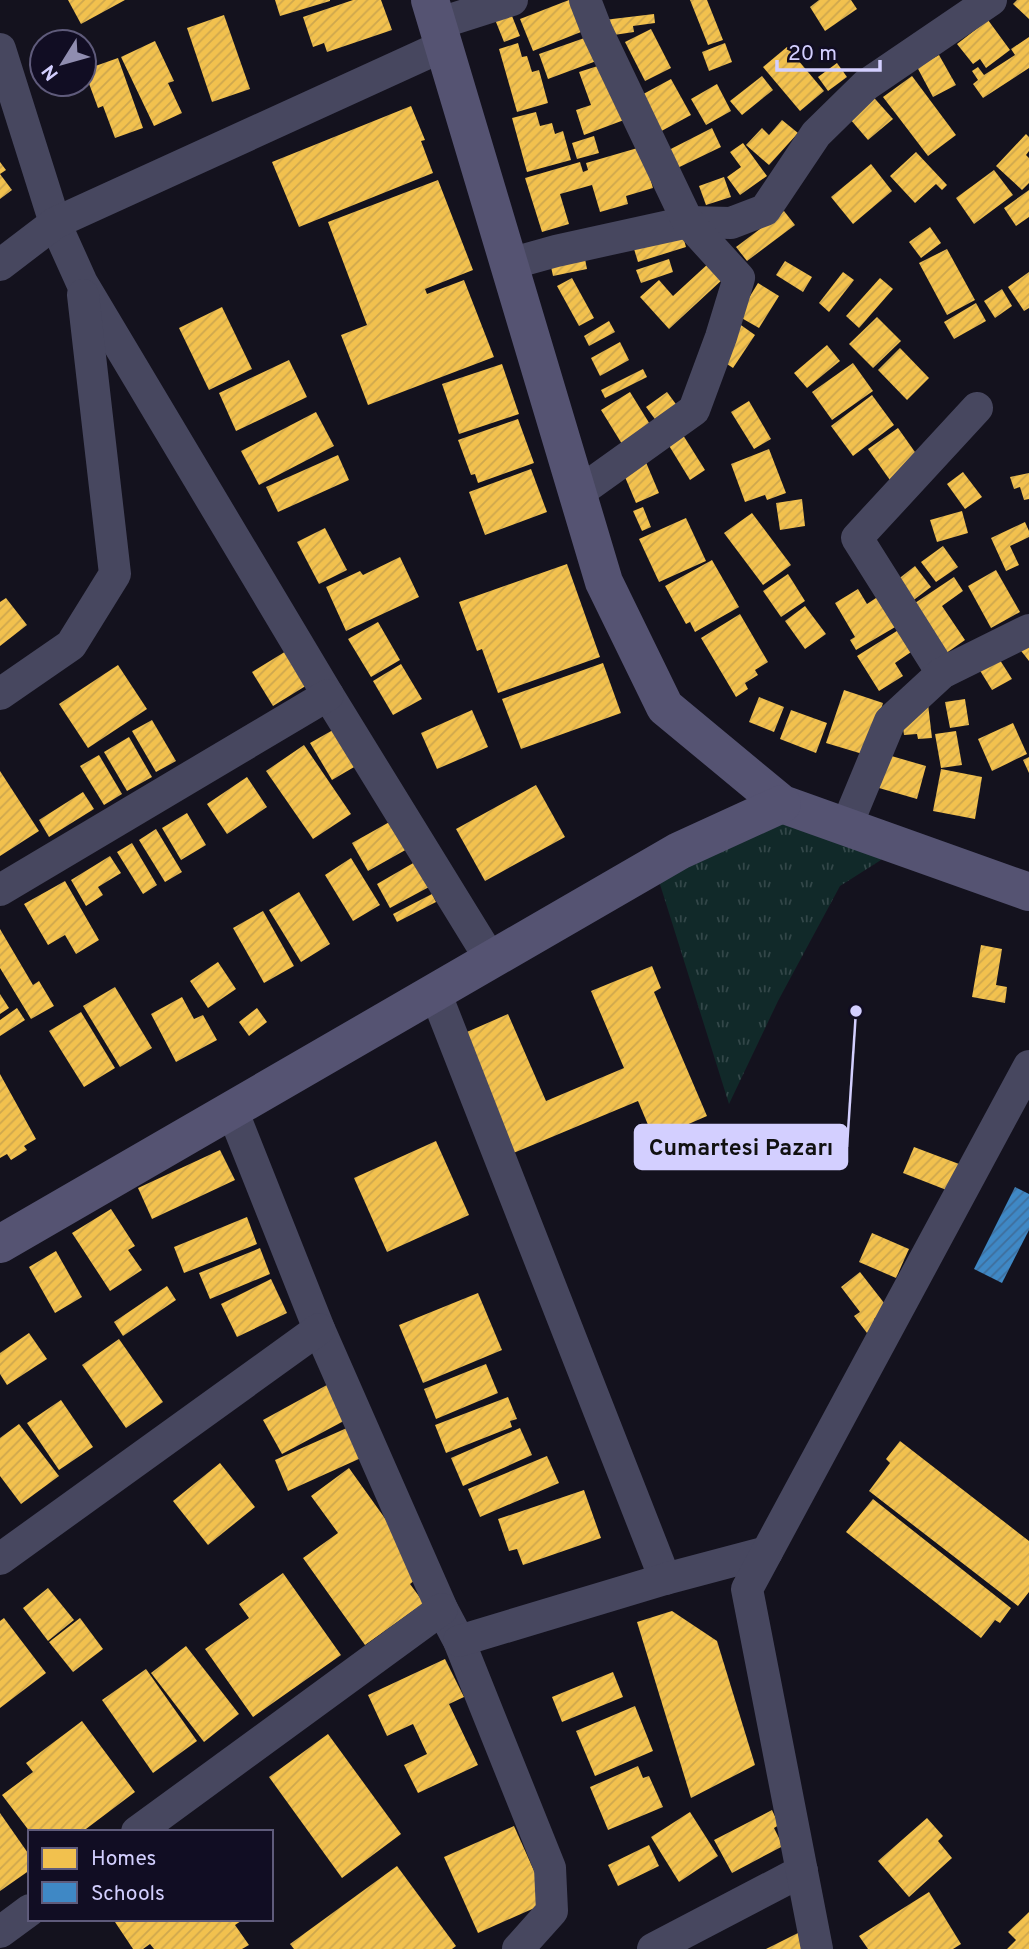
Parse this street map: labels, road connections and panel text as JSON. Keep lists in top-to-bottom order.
{
  "places": ["Cumartesi Pazarı"],
  "legend": ["Homes", "Schools"],
  "scale_bar": "20 m",
  "north": "bottom left"
}
